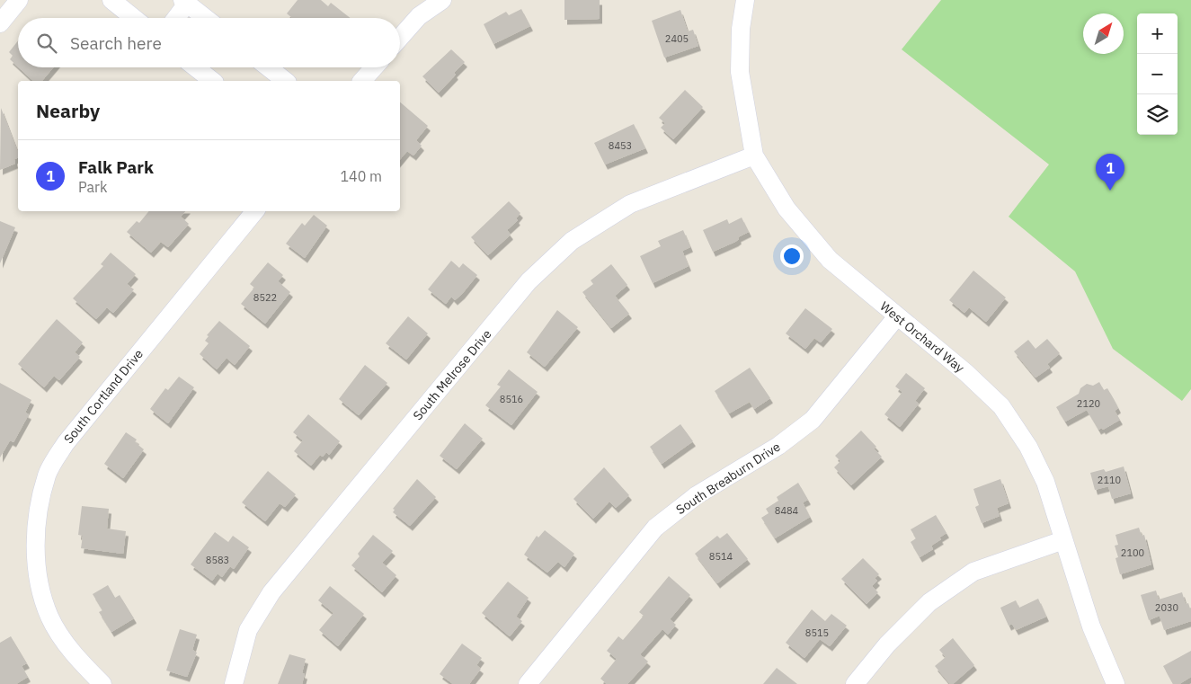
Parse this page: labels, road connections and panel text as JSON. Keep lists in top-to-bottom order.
{
  "streets": {
    "street": [
      "West Orchard Way",
      "South Melrose Drive",
      "South Cortland Drive",
      "South Breaburn Drive"
    ]
  },
  "crossings": [
    ["West Orchard Way", "South Melrose Drive"],
    ["West Orchard Way", "South Breaburn Drive"]
  ],
  "house_numbers": [
    "2405",
    "8453",
    "8522",
    "8516",
    "2120",
    "2110",
    "8484",
    "2100",
    "8514",
    "8583",
    "2030",
    "8515"
  ],
  "north": "top right",
  "page": {
    "map_buttons": ["+", "−"],
    "search": "Search here",
    "heading": "Nearby",
    "list": [
      {
        "mark": "1",
        "name": "Falk Park",
        "note": "Park",
        "value": "140 m"
      }
    ],
    "pins": "1"
  }
}
